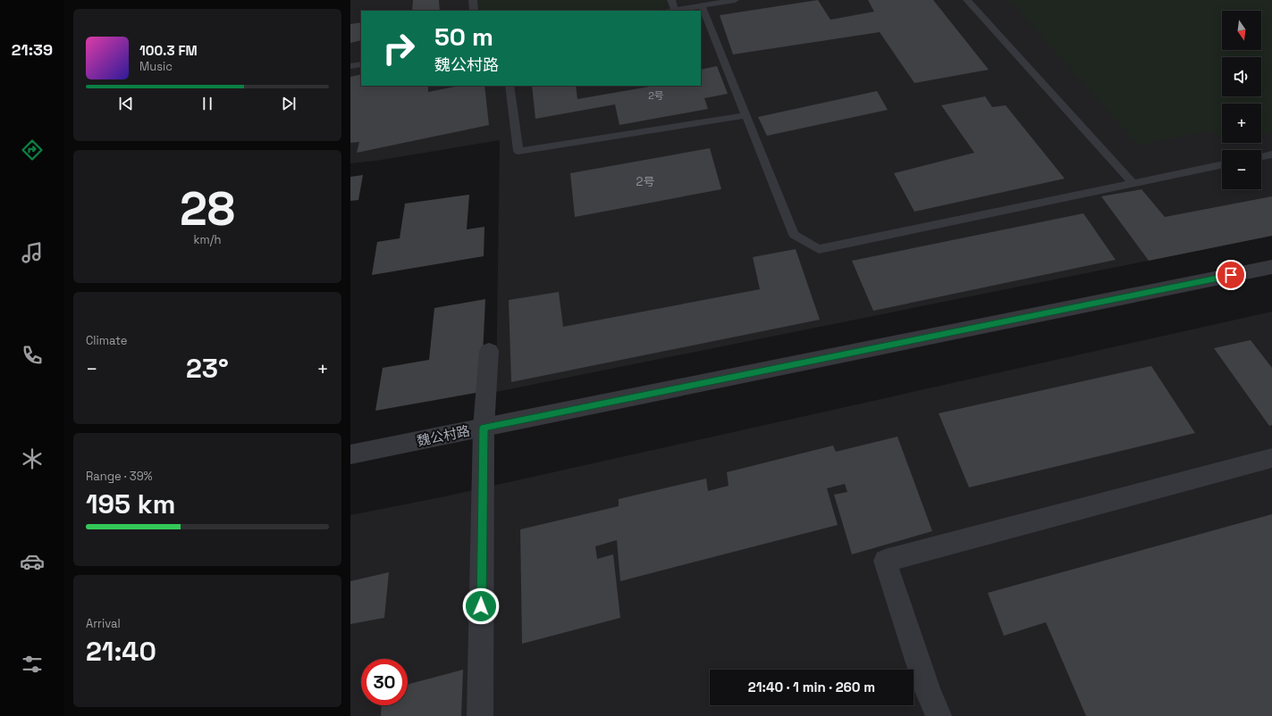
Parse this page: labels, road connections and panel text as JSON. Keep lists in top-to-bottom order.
{
  "streets": {
    "street": ["魏公村路"]
  },
  "house_numbers": ["2号", "2号"],
  "north": "bottom",
  "page": {
    "tabs": "21:39",
    "map_buttons": ["+", "−"],
    "turn": ["50 m", "魏公村路"],
    "song": ["100.3 FM", "Music"],
    "tile": [
      ["28", "km/h"],
      "Climate",
      ["Range · 39%", "195 km"],
      ["Arrival", "21:40"]
    ],
    "heat": ["−", "23°", "+"],
    "limit": "30",
    "trip": "21:40 · 1 min · 260 m"
  }
}
